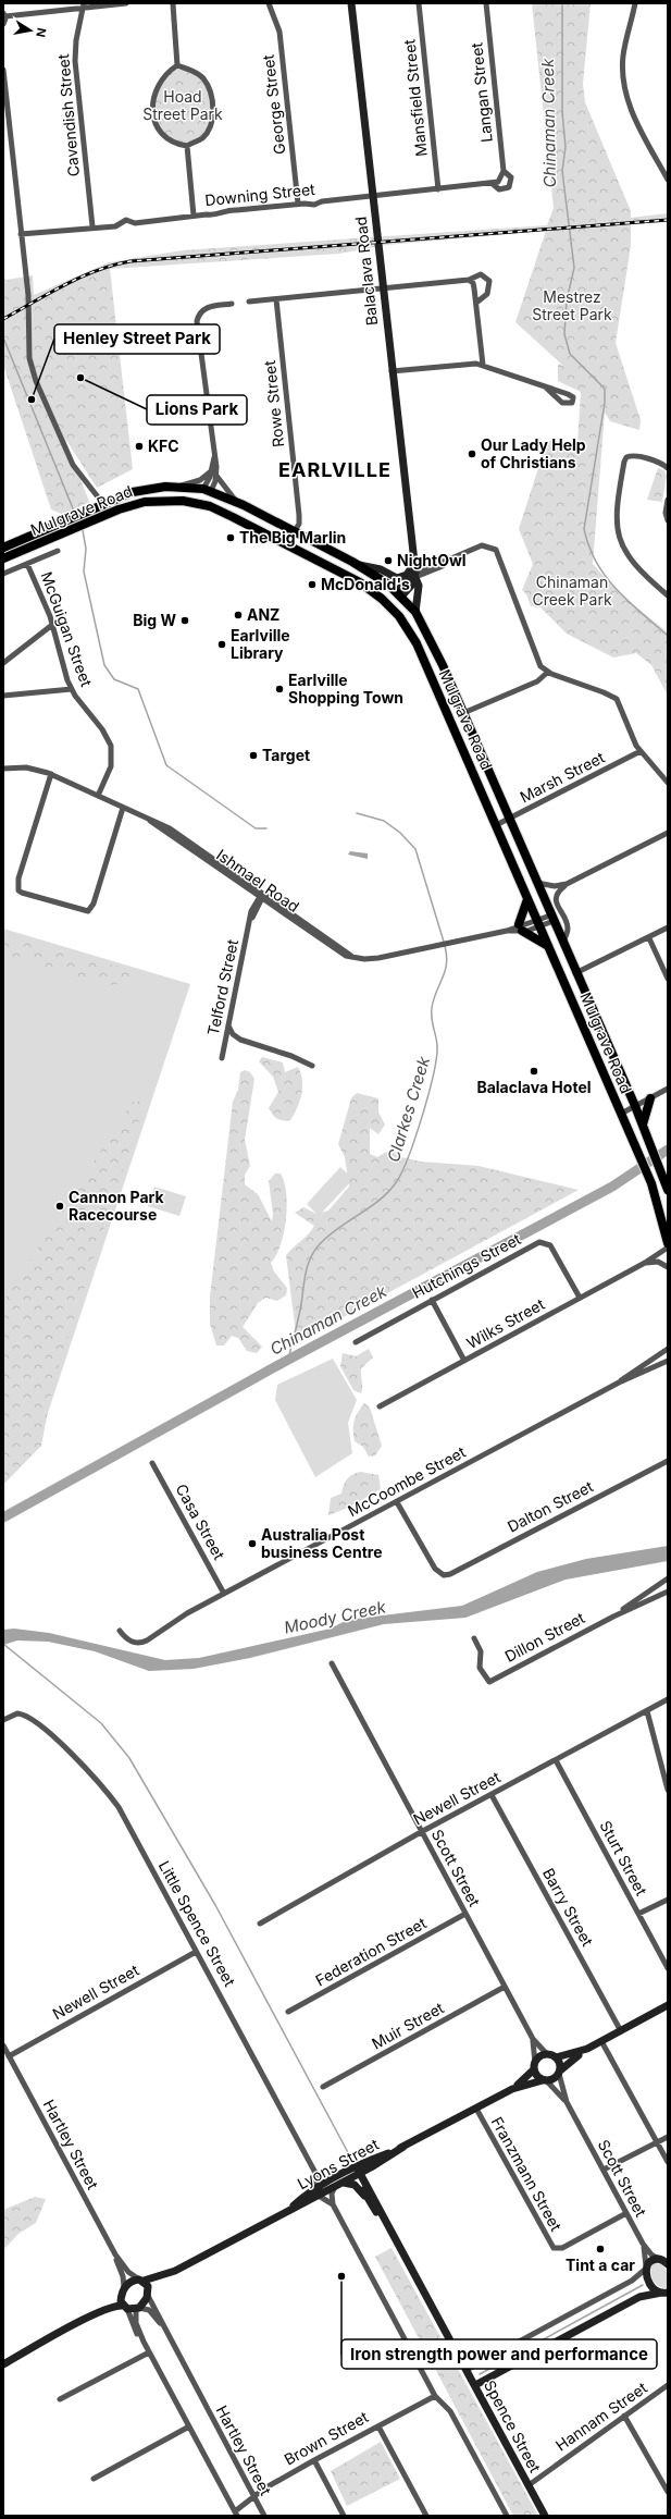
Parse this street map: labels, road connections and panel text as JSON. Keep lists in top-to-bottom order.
{
  "streets": {
    "main road": ["Mulgrave Road"],
    "street": [
      "Langan Street",
      "Mansfield Street",
      "George Street",
      "Cavendish Street",
      "Downing Street",
      "Balaclava Road",
      "Rowe Street",
      "McGuigan Street",
      "Marsh Street",
      "Ishmael Road",
      "Telford Street",
      "Hutchings Street",
      "Wilks Street",
      "McCoombe Street",
      "Dalton Street",
      "Casa Street",
      "Dillon Street",
      "Newell Street",
      "Sturt Street",
      "Scott Street",
      "Barry Street",
      "Little Spence Street",
      "Federation Street",
      "Muir Street",
      "Hartley Street",
      "Lyons Street",
      "Franzmann Street",
      "Hannam Street",
      "Spence Street",
      "Brown Street"
    ]
  },
  "crossings": [
    ["Langan Street", "Downing Street"],
    ["Mansfield Street", "Downing Street"],
    ["George Street", "Downing Street"],
    ["Cavendish Street", "Downing Street"],
    ["Downing Street", "Balaclava Road"],
    ["Balaclava Road", "Mulgrave Road"],
    ["Rowe Street", "Mulgrave Road"],
    ["Mulgrave Road", "McGuigan Street"],
    ["Mulgrave Road", "Marsh Street"],
    ["Mulgrave Road", "Ishmael Road"],
    ["McGuigan Street", "Ishmael Road"],
    ["Ishmael Road", "Telford Street"],
    ["Hutchings Street", "Wilks Street"],
    ["McCoombe Street", "Dalton Street"],
    ["McCoombe Street", "Casa Street"],
    ["Newell Street", "Sturt Street"],
    ["Newell Street", "Scott Street"],
    ["Newell Street", "Barry Street"],
    ["Newell Street", "Little Spence Street"],
    ["Newell Street", "Hartley Street"],
    ["Scott Street", "Federation Street"],
    ["Scott Street", "Muir Street"],
    ["Scott Street", "Lyons Street"],
    ["Scott Street", "Franzmann Street"],
    ["Little Spence Street", "Lyons Street"],
    ["Hartley Street", "Lyons Street"],
    ["Hartley Street", "Brown Street"],
    ["Lyons Street", "Franzmann Street"],
    ["Lyons Street", "Spence Street"],
    ["Hannam Street", "Spence Street"]
  ],
  "districts": ["EARLVILLE"],
  "water": ["Chinaman Creek", "Clarkes Creek", "Moody Creek"],
  "parks": ["Hoad Street Park", "Mestrez Street Park", "Chinaman Creek Park"],
  "places": [
    "Lions Park",
    "Henley Street Park",
    "KFC",
    "Our Lady Help of Christians",
    "The Big Marlin",
    "NightOwl",
    "McDonald's",
    "ANZ",
    "Big W",
    "Earlville Library",
    "Earlville Shopping Town",
    "Target",
    "Balaclava Hotel",
    "Cannon Park Racecourse",
    "Australia Post business Centre",
    "Tint a car",
    "Iron strength power and performance"
  ],
  "north": "right"
}
